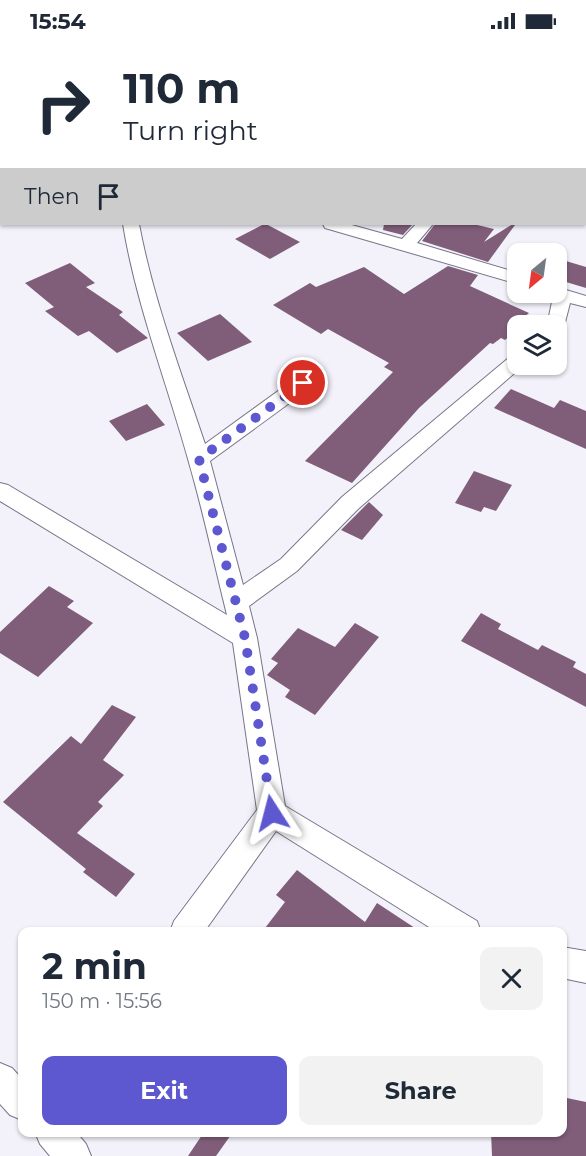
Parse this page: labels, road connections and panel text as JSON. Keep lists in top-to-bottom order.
{
  "north": "bottom left",
  "page": {
    "status": "15:54",
    "turn": ["110 m", "Turn right"],
    "then": "Then",
    "heading": ["2 min", "150 m · 15:56"],
    "buttons": ["Exit", "Share"]
  }
}
